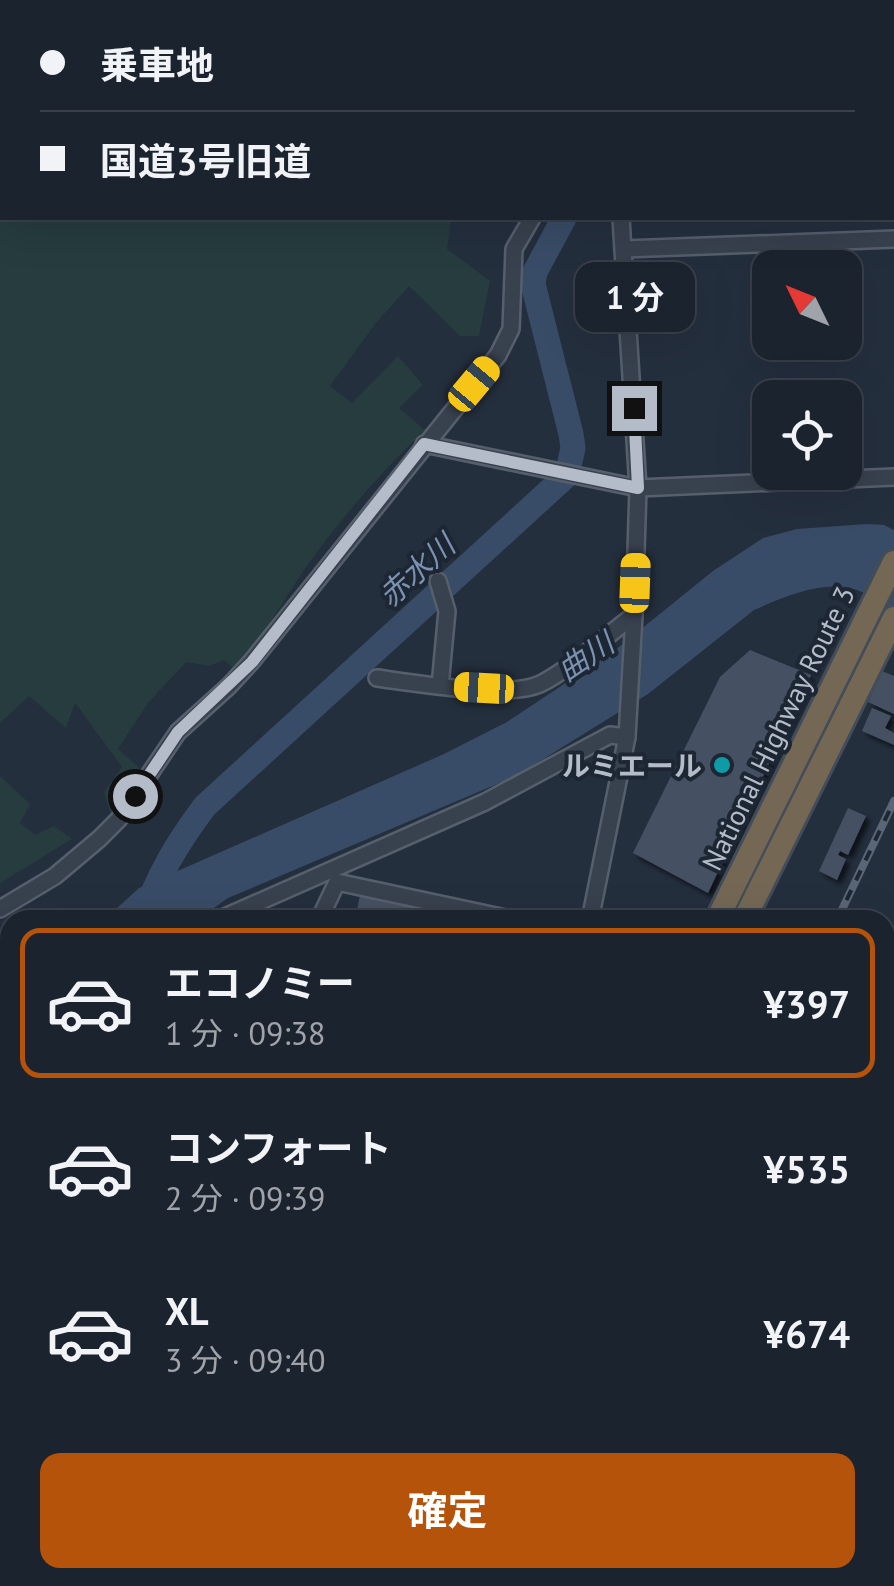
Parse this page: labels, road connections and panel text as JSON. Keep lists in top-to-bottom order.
{
  "streets": {
    "highway": ["National Highway Route 3"]
  },
  "water": ["赤水川", "曲川"],
  "places": ["ルミエール"],
  "north": "top left",
  "page": {
    "banner": ["乗車地", "国道3号旧道"],
    "bubble": "1 分",
    "list": [
      {
        "name": "エコノミー",
        "note": "1 分 · 09:38",
        "value": "¥397"
      },
      {
        "name": "コンフォート",
        "note": "2 分 · 09:39",
        "value": "¥535"
      },
      {
        "name": "XL",
        "note": "3 分 · 09:40",
        "value": "¥674"
      }
    ],
    "buttons": "確定"
  }
}
